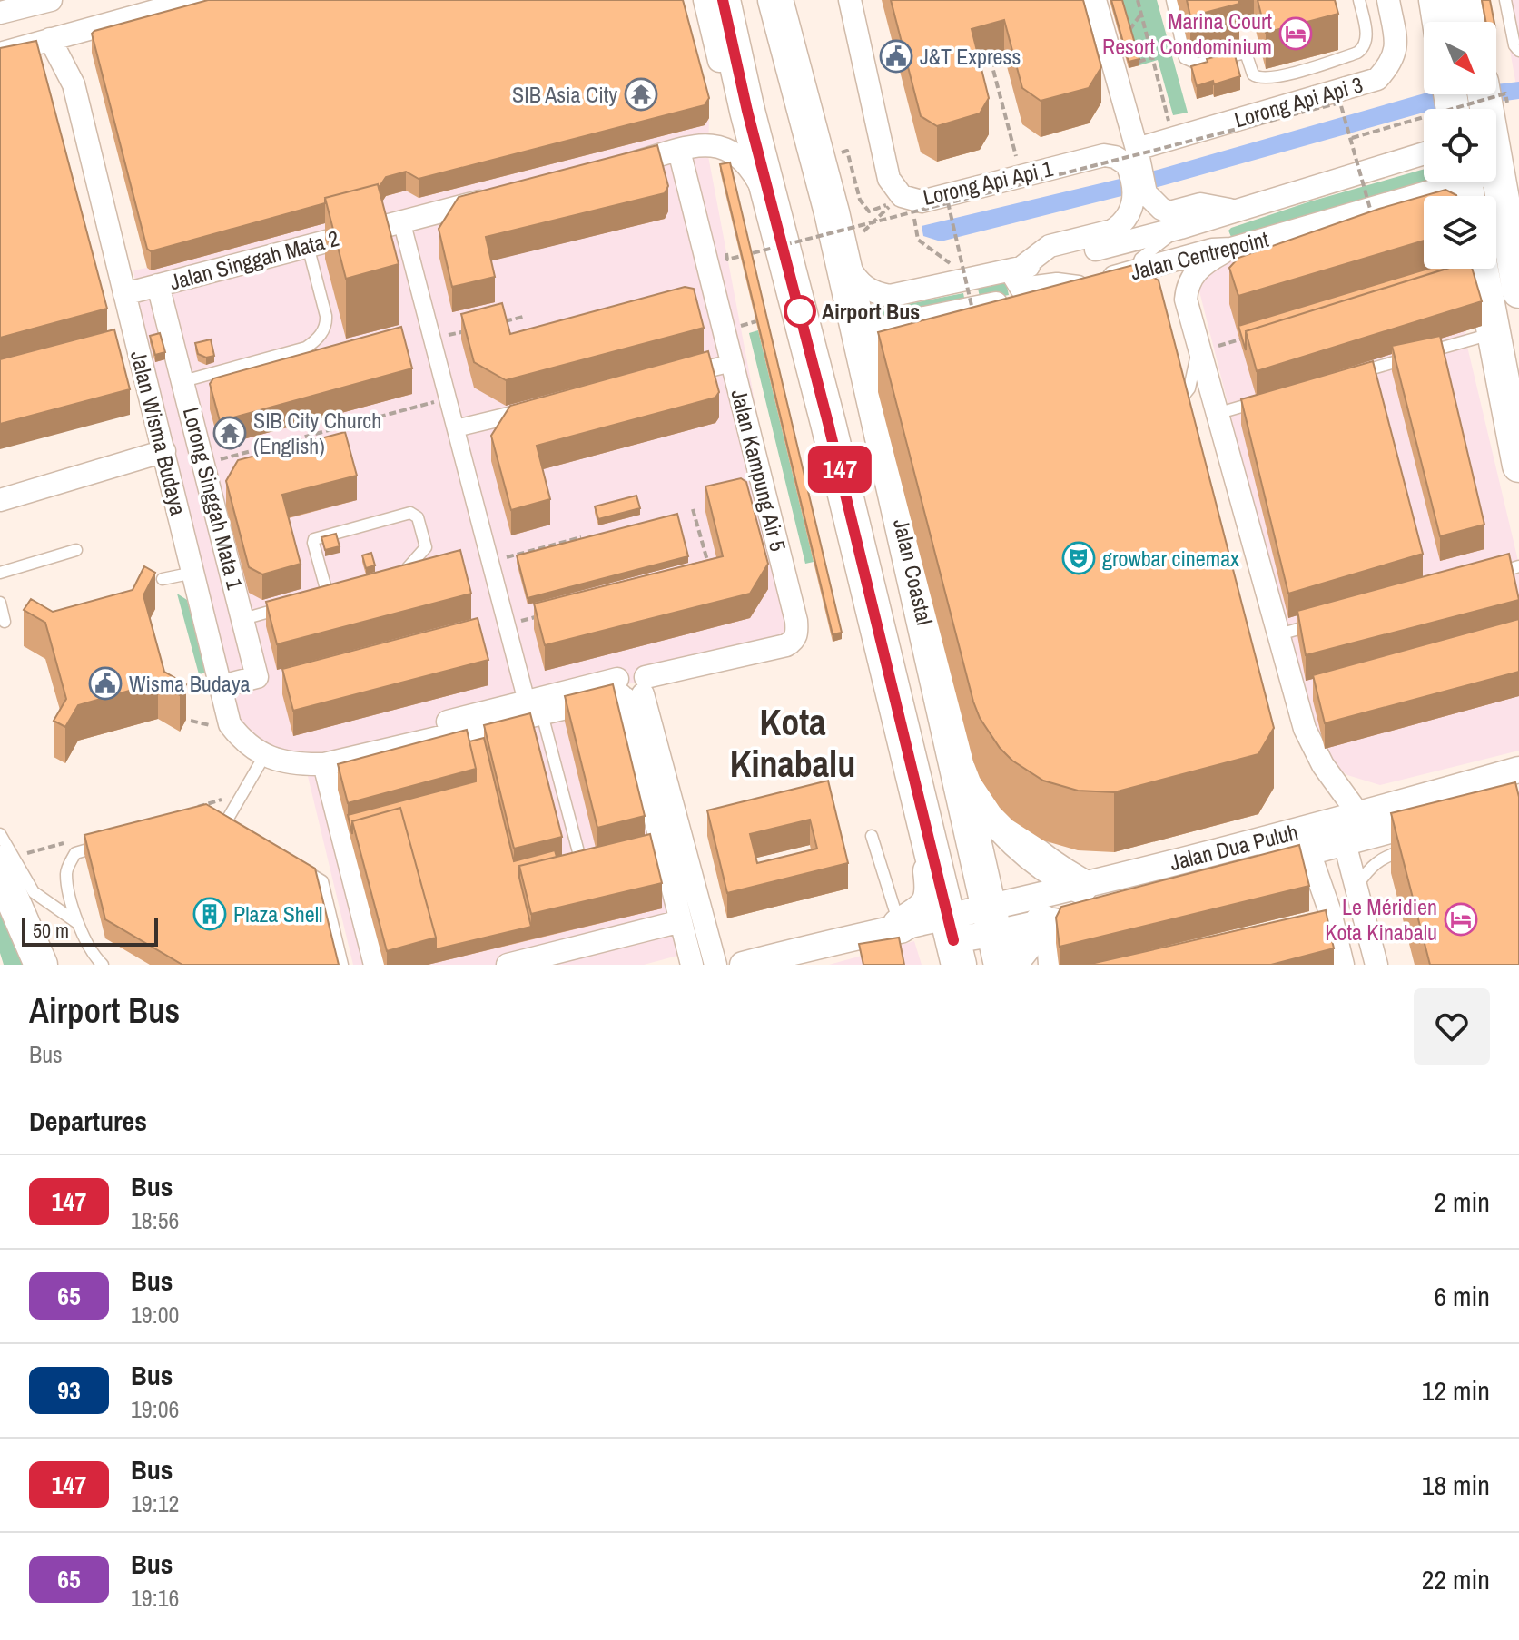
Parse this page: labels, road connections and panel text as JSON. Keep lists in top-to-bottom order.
{
  "streets": {
    "highway": ["Jalan Coastal"],
    "street": [
      "Lorong Api Api 3",
      "Lorong Api Api 1",
      "Jalan Centrepoint",
      "Jalan Singgah Mata 2",
      "Jalan Wisma Budaya",
      "Jalan Kampung Air 5",
      "Lorong Singgah Mata 1",
      "Jalan Dua Puluh"
    ]
  },
  "crossings": [
    ["Jalan Centrepoint", "Jalan Coastal"],
    ["Jalan Singgah Mata 2", "Jalan Wisma Budaya"],
    ["Jalan Singgah Mata 2", "Lorong Singgah Mata 1"],
    ["Jalan Wisma Budaya", "Jalan Kampung Air 5"],
    ["Jalan Wisma Budaya", "Lorong Singgah Mata 1"],
    ["Jalan Coastal", "Jalan Dua Puluh"]
  ],
  "districts": ["Kota Kinabalu"],
  "places": {
    "hotel": ["Marina Court Resort Condominium", "Le Méridien Kota Kinabalu"],
    "public building": ["J&T Express", "Wisma Budaya"],
    "temple": ["SIB Asia City", "SIB City Church (English)"],
    "other": ["Airport Bus"],
    "theatre": ["growbar cinemax"],
    "building": ["Plaza Shell"]
  },
  "lines": ["bus line 147"],
  "scale_bar": "50 m",
  "north": "bottom right",
  "page": {
    "on_map": "147",
    "scale": "50 m",
    "heading": [
      ["Airport Bus", "Bus"],
      "Departures"
    ],
    "list": [
      {
        "mark": "147",
        "name": "Bus",
        "note": "18:56",
        "value": "2 min"
      },
      {
        "mark": "65",
        "name": "Bus",
        "note": "19:00",
        "value": "6 min"
      },
      {
        "mark": "93",
        "name": "Bus",
        "note": "19:06",
        "value": "12 min"
      },
      {
        "mark": "147",
        "name": "Bus",
        "note": "19:12",
        "value": "18 min"
      },
      {
        "mark": "65",
        "name": "Bus",
        "note": "19:16",
        "value": "22 min"
      }
    ]
  }
}
